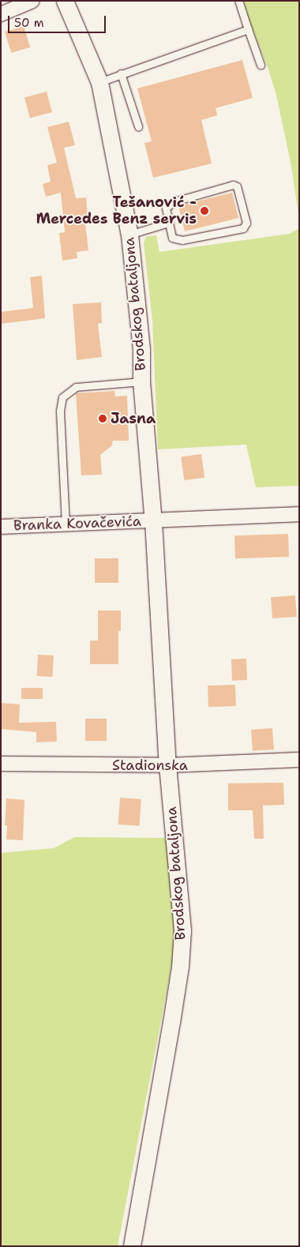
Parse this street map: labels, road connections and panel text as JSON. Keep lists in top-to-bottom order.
{
  "streets": {
    "street": ["Brodskog bataljona", "Branka Kovačevića", "Stadionska"]
  },
  "crossings": [
    ["Brodskog bataljona", "Branka Kovačevića"],
    ["Brodskog bataljona", "Stadionska"]
  ],
  "places": ["Tešanović - Mercedes Benz servis", "Jasna"],
  "scale_bar": "50 m"
}
